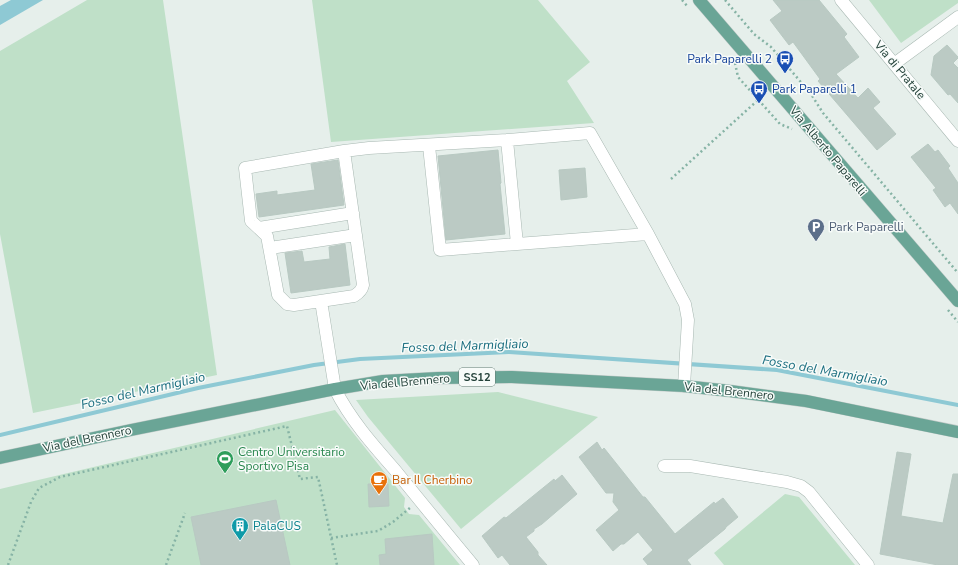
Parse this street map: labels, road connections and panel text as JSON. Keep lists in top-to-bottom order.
{
  "streets": {
    "main road": ["Via Alberto Paparelli", "SS12", "Via del Brennero"],
    "street": ["Via di Pratale"]
  },
  "water": ["Fosso del Marmigliaio"],
  "places": {
    "bus stop": ["Park Paparelli 2", "Park Paparelli 1"],
    "parking": ["Park Paparelli"],
    "sports": ["Centro Universitario Sportivo Pisa"],
    "cafe": ["Bar Il Cherbino"],
    "building": ["PalaCUS"]
  }
}
